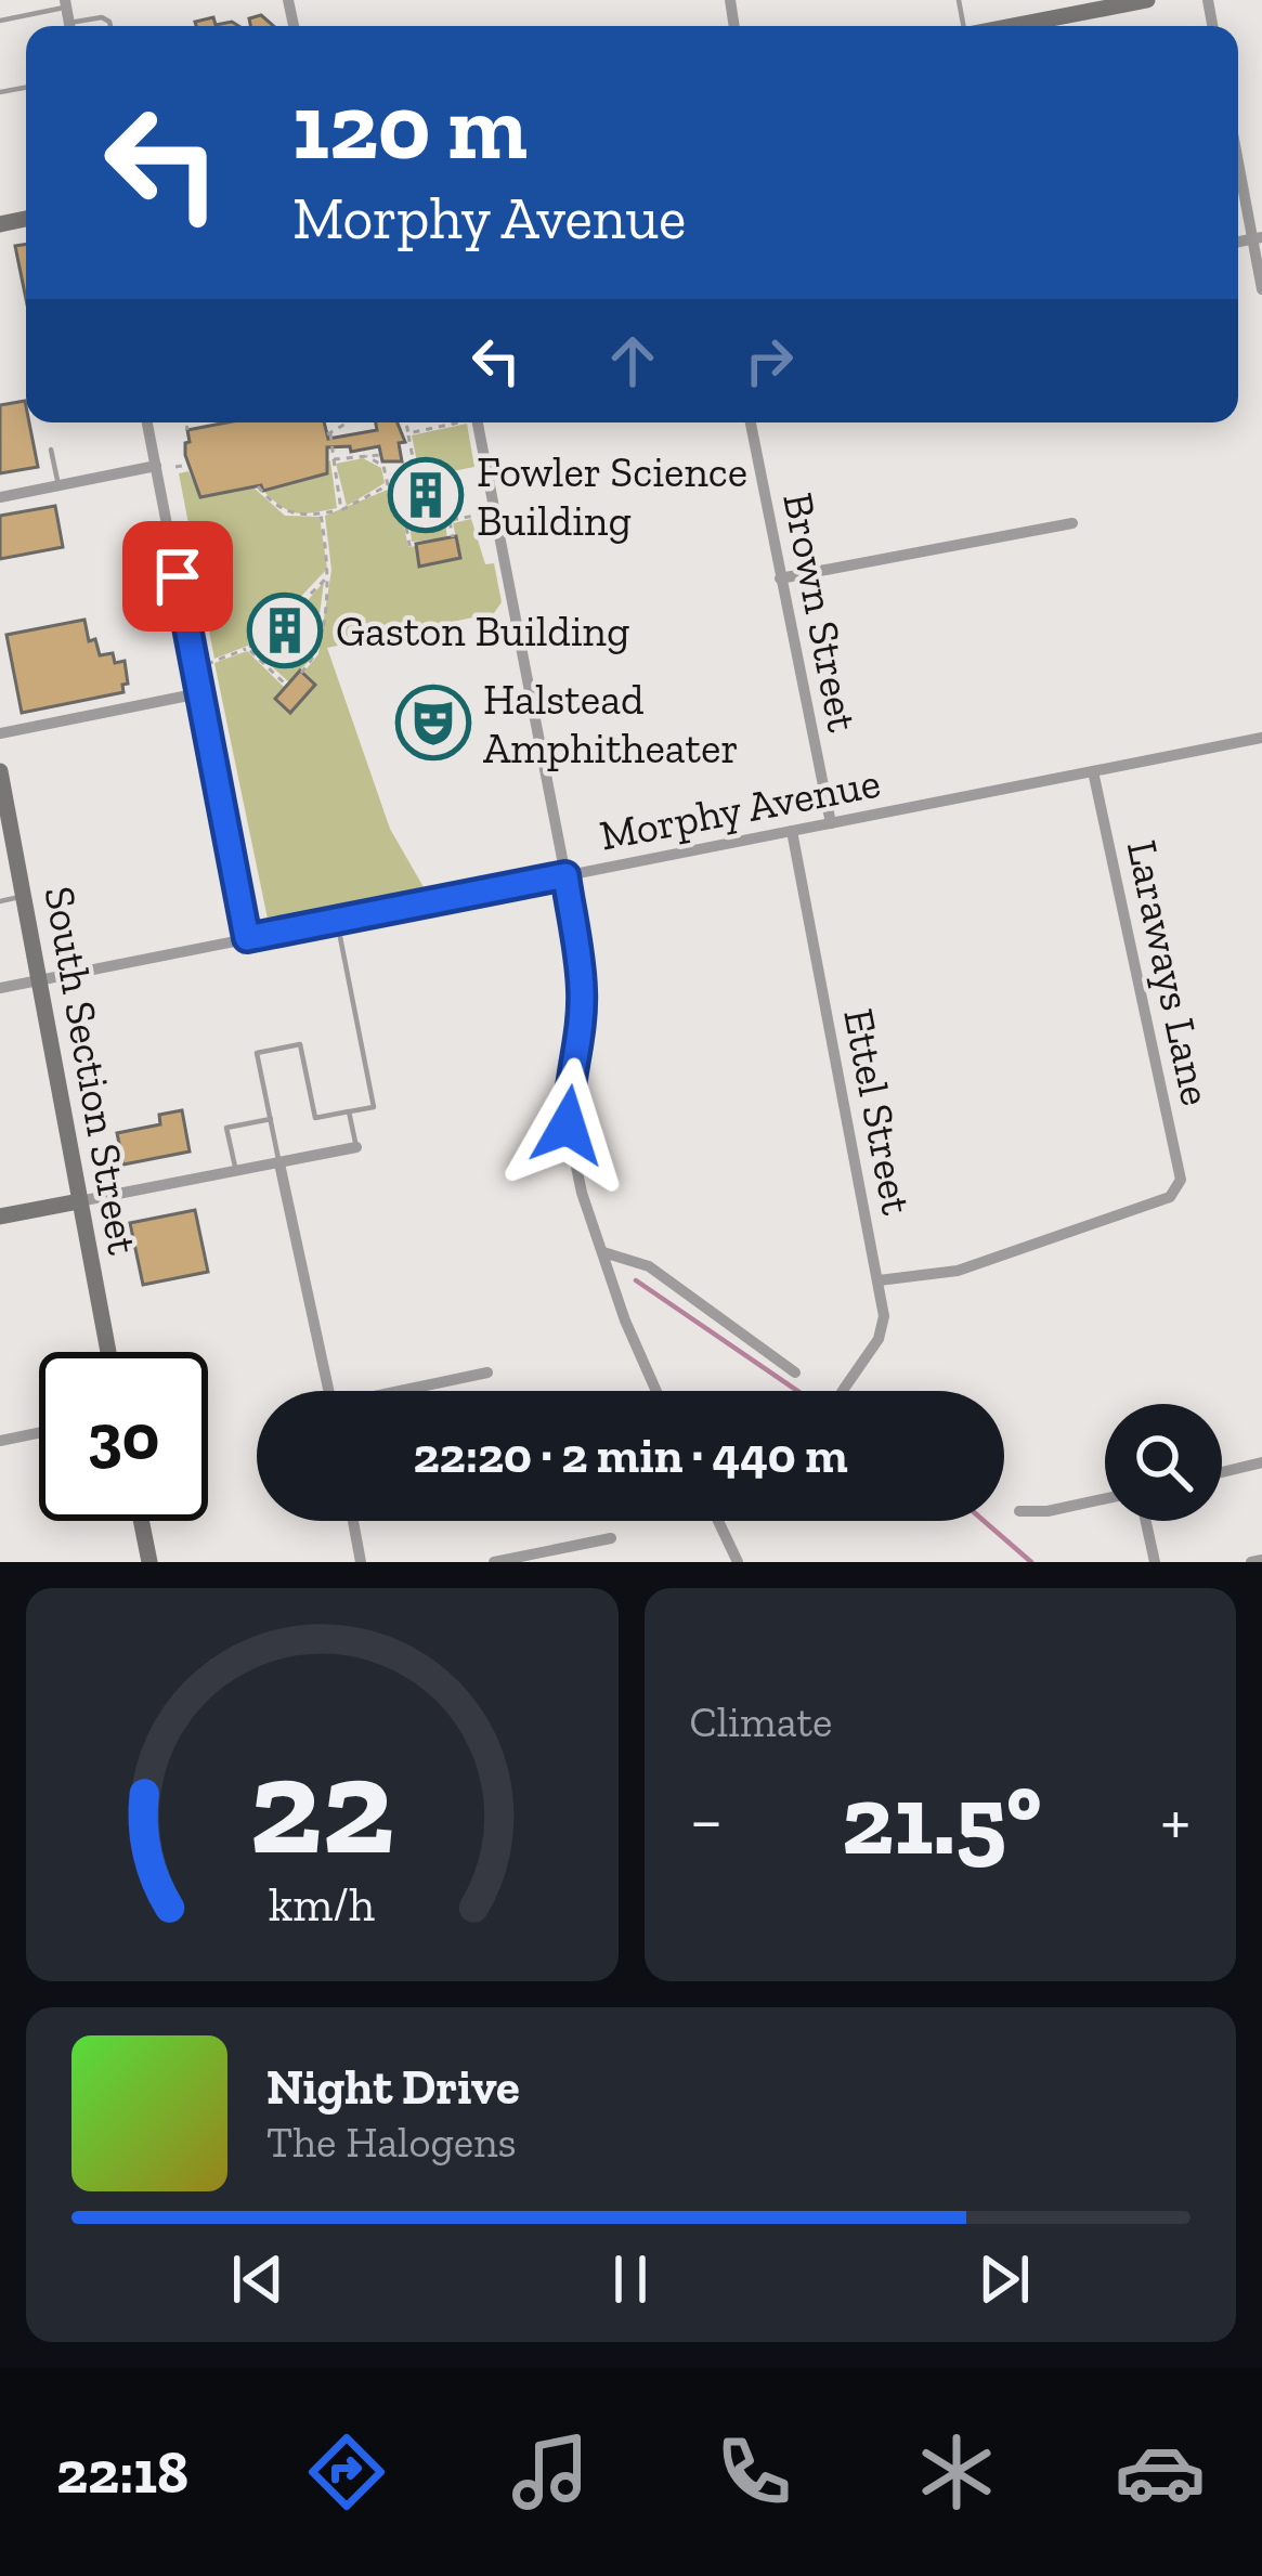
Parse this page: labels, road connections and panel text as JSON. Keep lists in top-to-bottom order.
{
  "streets": {
    "street": [
      "Brown Street",
      "Morphy Avenue",
      "Laraways Lane",
      "South Section Street",
      "Ettel Street"
    ]
  },
  "crossings": [
    ["Brown Street", "Morphy Avenue"],
    ["Morphy Avenue", "Laraways Lane"],
    ["Morphy Avenue", "South Section Street"],
    ["Morphy Avenue", "Ettel Street"],
    ["Laraways Lane", "Ettel Street"]
  ],
  "places": {
    "building": ["Fowler Science Building", "Gaston Building"],
    "theatre": ["Halstead Amphitheater"]
  },
  "page": {
    "turn": ["120 m", "Morphy Avenue"],
    "limit": "30",
    "trip": "22:20 · 2 min · 440 m",
    "tile": "Climate",
    "heat": ["−", "21.5°", "+"],
    "song": ["Night Drive", "The Halogens"],
    "tabs": "22:18",
    "gauge": ["22", "km/h"]
  }
}
